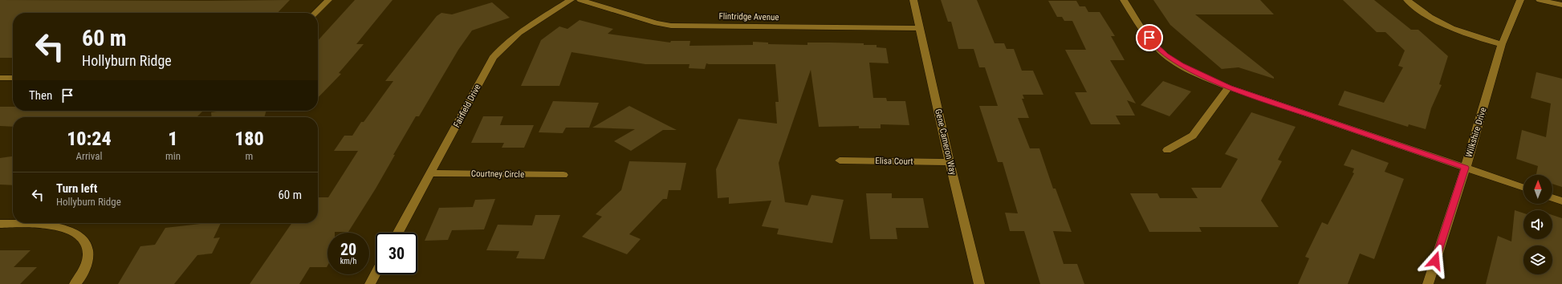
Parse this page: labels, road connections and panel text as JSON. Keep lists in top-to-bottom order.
{
  "streets": {
    "street": [
      "Flintridge Avenue",
      "Fairfield Drive",
      "Wilkshire Drive",
      "Gene Cameron Way",
      "Elisa Court",
      "Courtney Circle"
    ]
  },
  "crossings": [
    ["Flintridge Avenue", "Gene Cameron Way"],
    ["Fairfield Drive", "Courtney Circle"],
    ["Gene Cameron Way", "Elisa Court"]
  ],
  "north": "top",
  "page": {
    "turn": ["60 m", "Hollyburn Ridge"],
    "then": "Then",
    "eta": [
      "10:24",
      "Arrival",
      "1",
      "min",
      "180",
      "m"
    ],
    "list": [
      {
        "name": "Turn left",
        "note": "Hollyburn Ridge",
        "value": "60 m"
      }
    ],
    "speed": "20 km/h",
    "limit": "30"
  }
}
